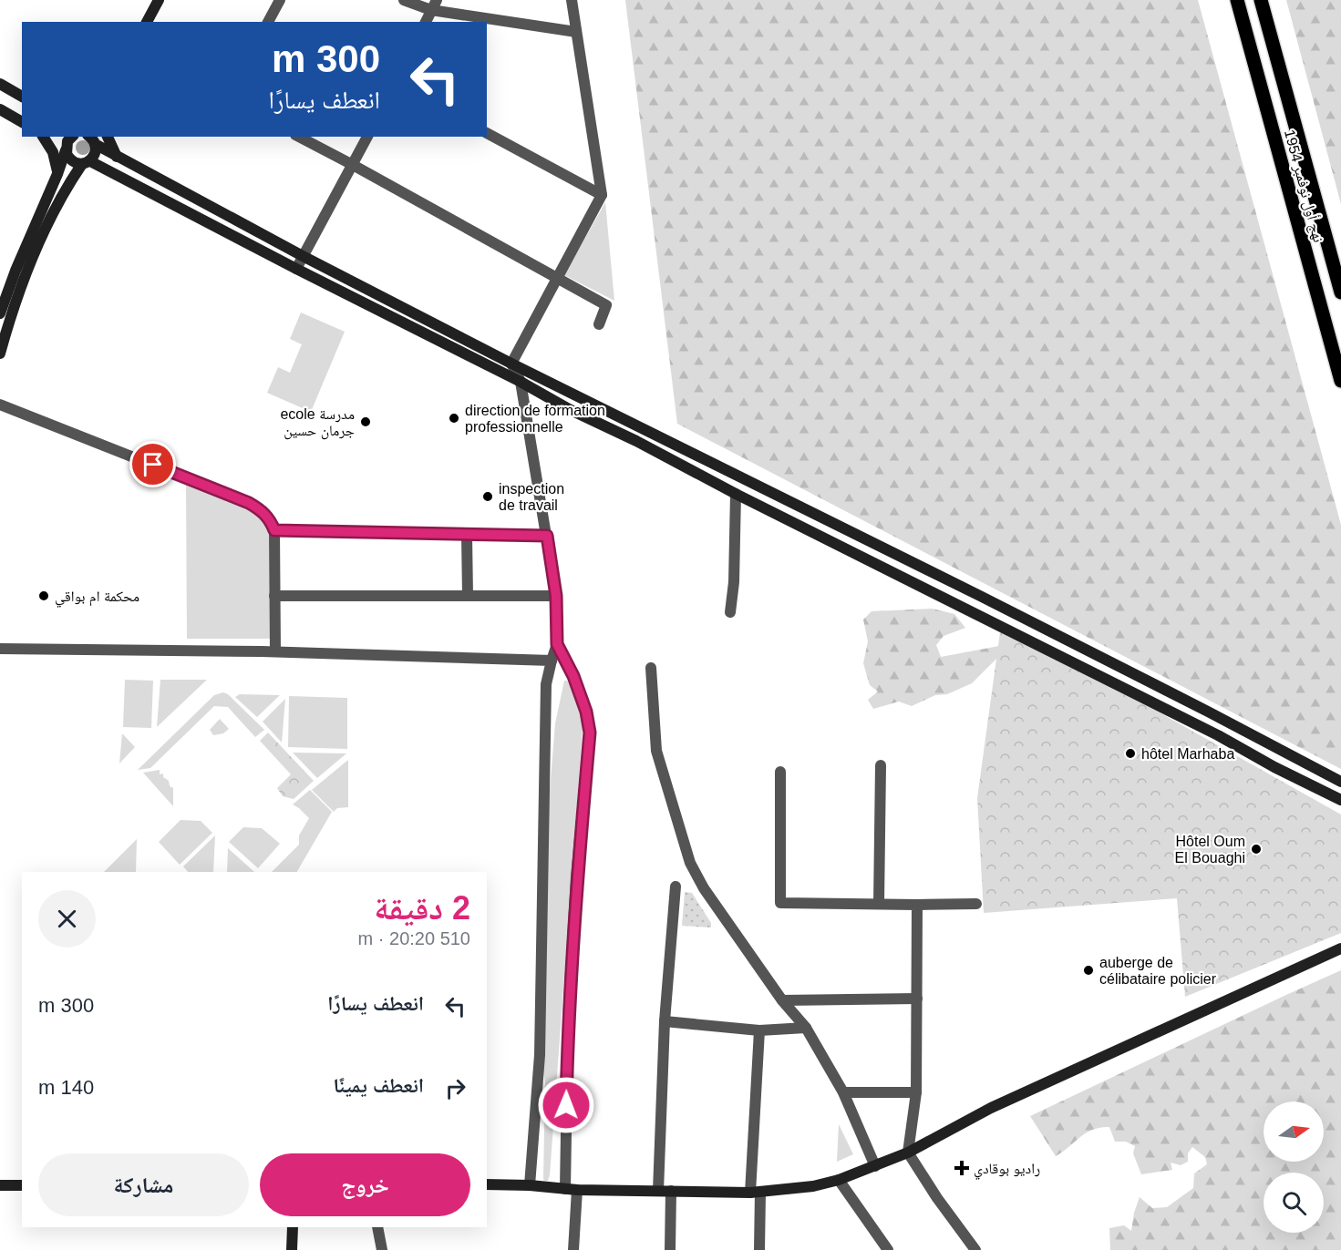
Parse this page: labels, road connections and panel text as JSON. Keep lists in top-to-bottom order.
{
  "streets": {
    "main road": ["نهج أول نوفمبر 1954"]
  },
  "places": {
    "other": [
      "direction de formation professionnelle",
      "ecole مدرسة جرمان حسين",
      "inspection de travail",
      "محكمة ام بواقي",
      "hôtel Marhaba",
      "Hôtel Oum El Bouaghi",
      "auberge de célibataire policier"
    ],
    "health": ["راديو بوقادي"]
  },
  "north": "right",
  "page": {
    "turn": ["300 m", "انعطف يسارًا"],
    "heading": ["2 دقيقة", "510 m · 20:20"],
    "list": [
      {
        "name": "انعطف يسارًا",
        "value": "300 m"
      },
      {
        "name": "انعطف يمينًا",
        "value": "140 m"
      }
    ],
    "buttons": ["خروج", "مشاركة"]
  }
}
